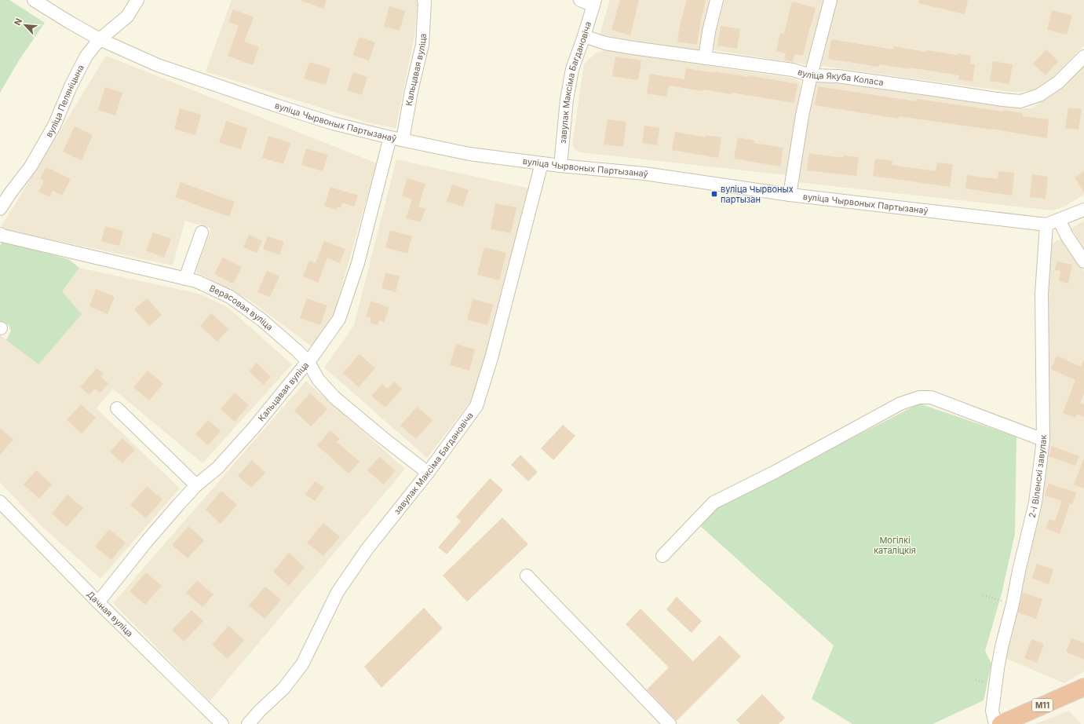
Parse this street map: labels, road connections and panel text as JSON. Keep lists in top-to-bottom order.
{
  "streets": {
    "highway": ["М11"],
    "street": [
      "Кальцавая вуліца",
      "вуліца Якуба Коласа",
      "завулак Максіма Багдановіча",
      "вуліца Пеляніцына",
      "вуліца Чырвоных Партызанаў",
      "Верасовая вуліца",
      "2-і Віленскі завулак",
      "Дачная вуліца"
    ]
  },
  "crossings": [
    ["Кальцавая вуліца", "вуліца Чырвоных Партызанаў"],
    ["Кальцавая вуліца", "Верасовая вуліца"],
    ["Кальцавая вуліца", "Дачная вуліца"],
    ["вуліца Якуба Коласа", "завулак Максіма Багдановіча"],
    ["завулак Максіма Багдановіча", "вуліца Чырвоных Партызанаў"],
    ["завулак Максіма Багдановіча", "Верасовая вуліца"],
    ["вуліца Пеляніцына", "вуліца Чырвоных Партызанаў"],
    ["вуліца Чырвоных Партызанаў", "2-і Віленскі завулак"]
  ],
  "parks": ["Могілкі каталіцкія"],
  "places": {
    "transit": ["вуліца Чырвоных партызан"]
  },
  "north": "top left"
}
